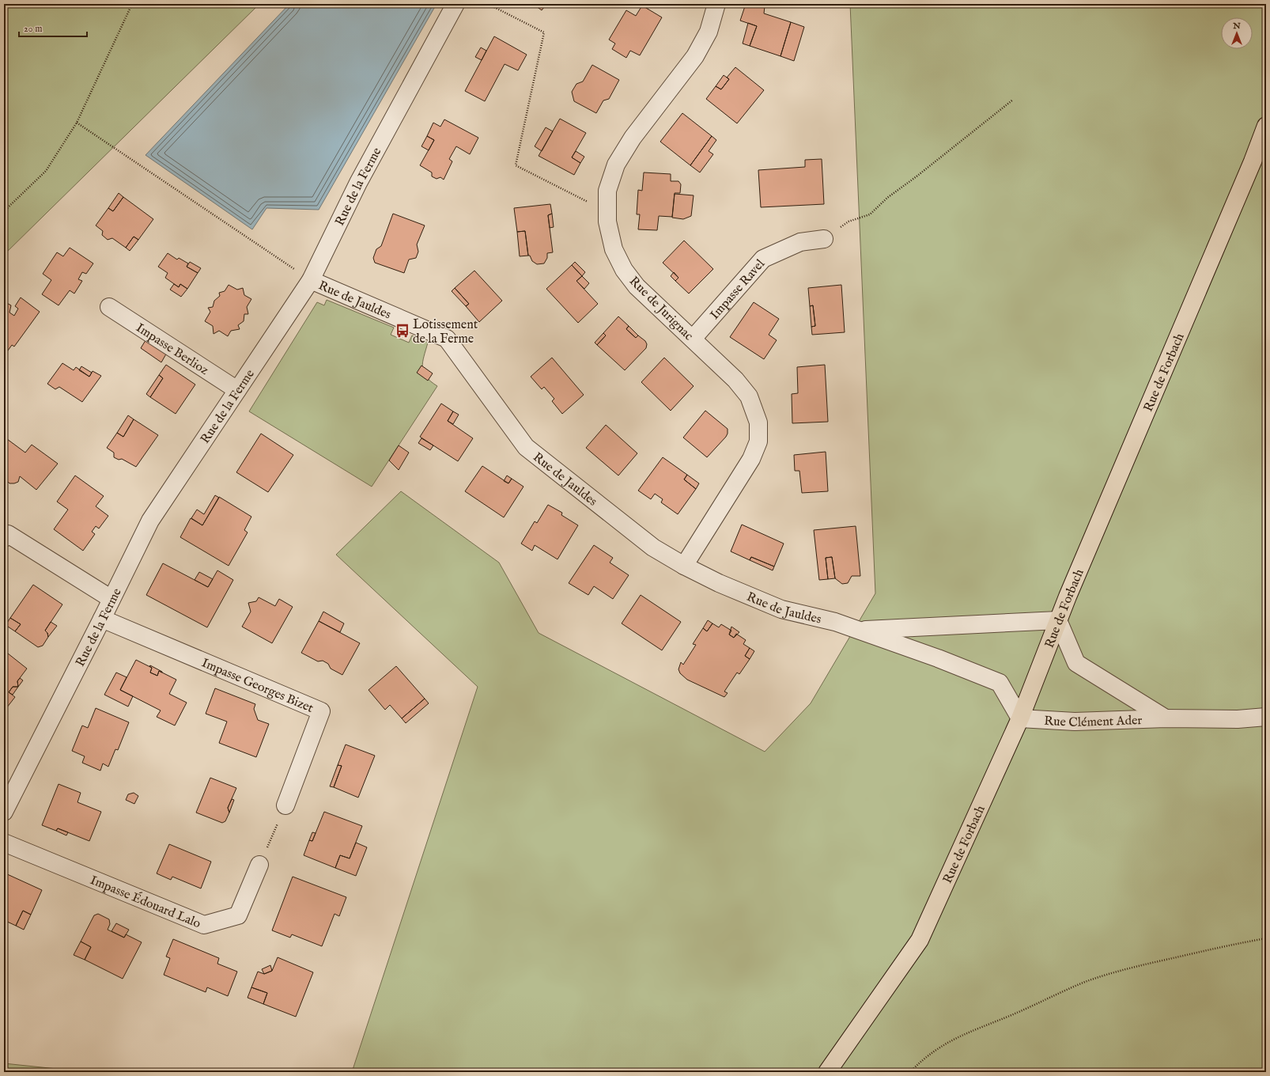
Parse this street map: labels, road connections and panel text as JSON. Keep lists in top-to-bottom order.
{
  "streets": {
    "main road": ["Rue de Forbach"],
    "street": [
      "Rue de la Ferme",
      "Impasse Ravel",
      "Rue de Jauldes",
      "Rue de Jurignac",
      "Impasse Berlioz",
      "Impasse Georges Bizet",
      "Rue Clément Ader",
      "Impasse Édouard Lalo"
    ]
  },
  "crossings": [
    ["Rue de la Ferme", "Rue de Jauldes"],
    ["Rue de la Ferme", "Impasse Berlioz"],
    ["Rue de la Ferme", "Impasse Georges Bizet"],
    ["Impasse Ravel", "Rue de Jurignac"],
    ["Rue de Jauldes", "Rue de Jurignac"],
    ["Rue de Jauldes", "Rue de Forbach"],
    ["Rue de Jauldes", "Rue Clément Ader"],
    ["Rue de Forbach", "Rue Clément Ader"]
  ],
  "places": {
    "bus stop": ["Lotissement de la Ferme"]
  },
  "scale_bar": "20 m",
  "north": "top"
}
